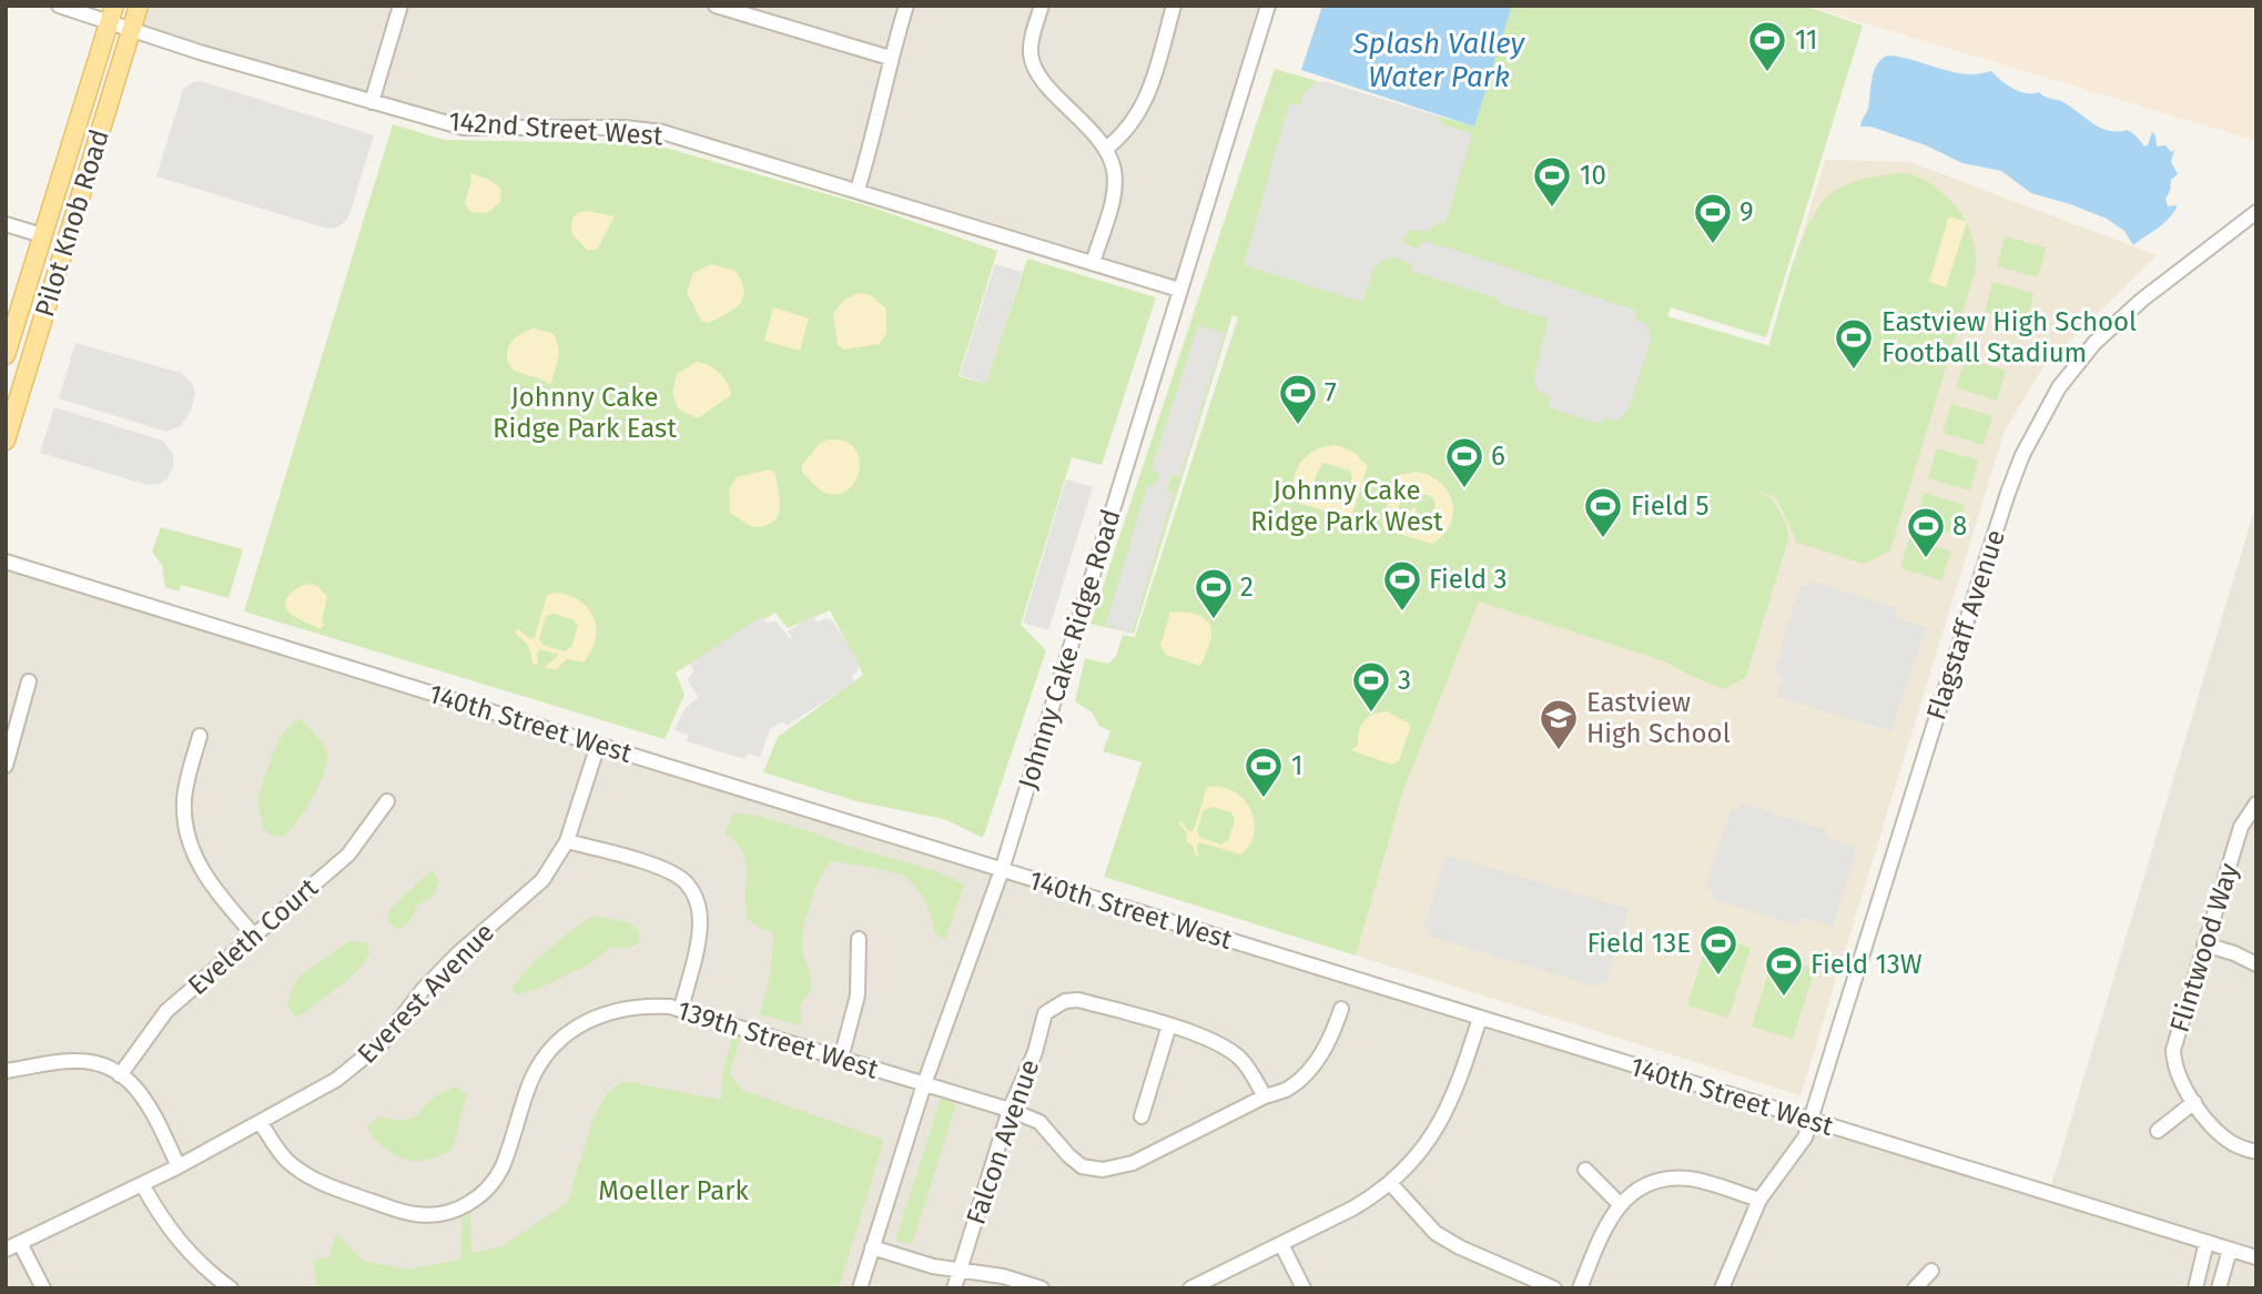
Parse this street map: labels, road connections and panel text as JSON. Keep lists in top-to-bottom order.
{
  "streets": {
    "main road": ["Pilot Knob Road"],
    "street": [
      "142nd Street West",
      "Flagstaff Avenue",
      "Johnny Cake Ridge Road",
      "140th Street West",
      "Eveleth Court",
      "Flintwood Way",
      "Everest Avenue",
      "139th Street West",
      "Falcon Avenue"
    ]
  },
  "crossings": [
    ["142nd Street West", "Pilot Knob Road"],
    ["142nd Street West", "Johnny Cake Ridge Road"],
    ["Flagstaff Avenue", "140th Street West"],
    ["Johnny Cake Ridge Road", "140th Street West"],
    ["Johnny Cake Ridge Road", "139th Street West"],
    ["140th Street West", "Everest Avenue"],
    ["Everest Avenue", "139th Street West"],
    ["139th Street West", "Falcon Avenue"]
  ],
  "water": ["Splash Valley Water Park"],
  "parks": ["Johnny Cake Ridge Park East", "Johnny Cake Ridge Park West", "Moeller Park"],
  "places": {
    "sports": [
      "11",
      "10",
      "9",
      "Eastview High School Football Stadium",
      "7",
      "6",
      "Field 5",
      "8",
      "Field 3",
      "2",
      "3",
      "1",
      "Field 13E",
      "Field 13W"
    ],
    "school or university": ["Eastview High School"]
  }
}
